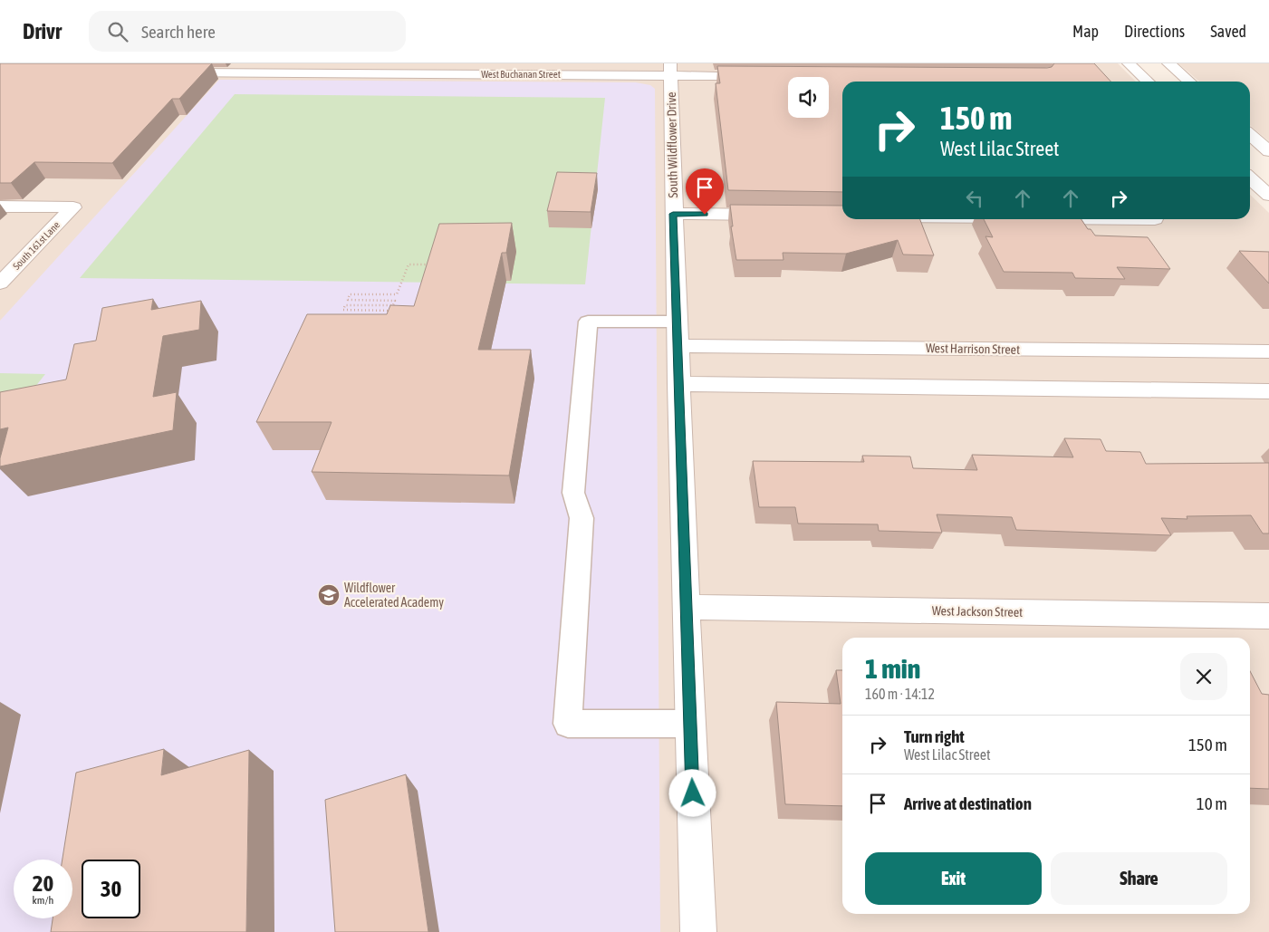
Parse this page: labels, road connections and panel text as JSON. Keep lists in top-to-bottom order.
{
  "streets": {
    "street": [
      "West Buchanan Street",
      "South Wildflower Drive",
      "South 161st Lane",
      "West Harrison Street",
      "West Jackson Street"
    ]
  },
  "crossings": [
    ["West Buchanan Street", "South Wildflower Drive"],
    ["South Wildflower Drive", "West Harrison Street"],
    ["South Wildflower Drive", "West Jackson Street"]
  ],
  "places": {
    "school or university": ["Wildflower Accelerated Academy"]
  },
  "page": {
    "header": "Drivr",
    "search": "Search here",
    "nav": ["Map", "Directions", "Saved"],
    "turn": ["150 m", "West Lilac Street"],
    "heading": ["1 min", "160 m · 14:12"],
    "list": [
      {
        "name": "Turn right",
        "note": "West Lilac Street",
        "value": "150 m"
      },
      {
        "name": "Arrive at destination",
        "value": "10 m"
      }
    ],
    "buttons": ["Exit", "Share"],
    "speed": "20 km/h",
    "limit": "30"
  }
}
